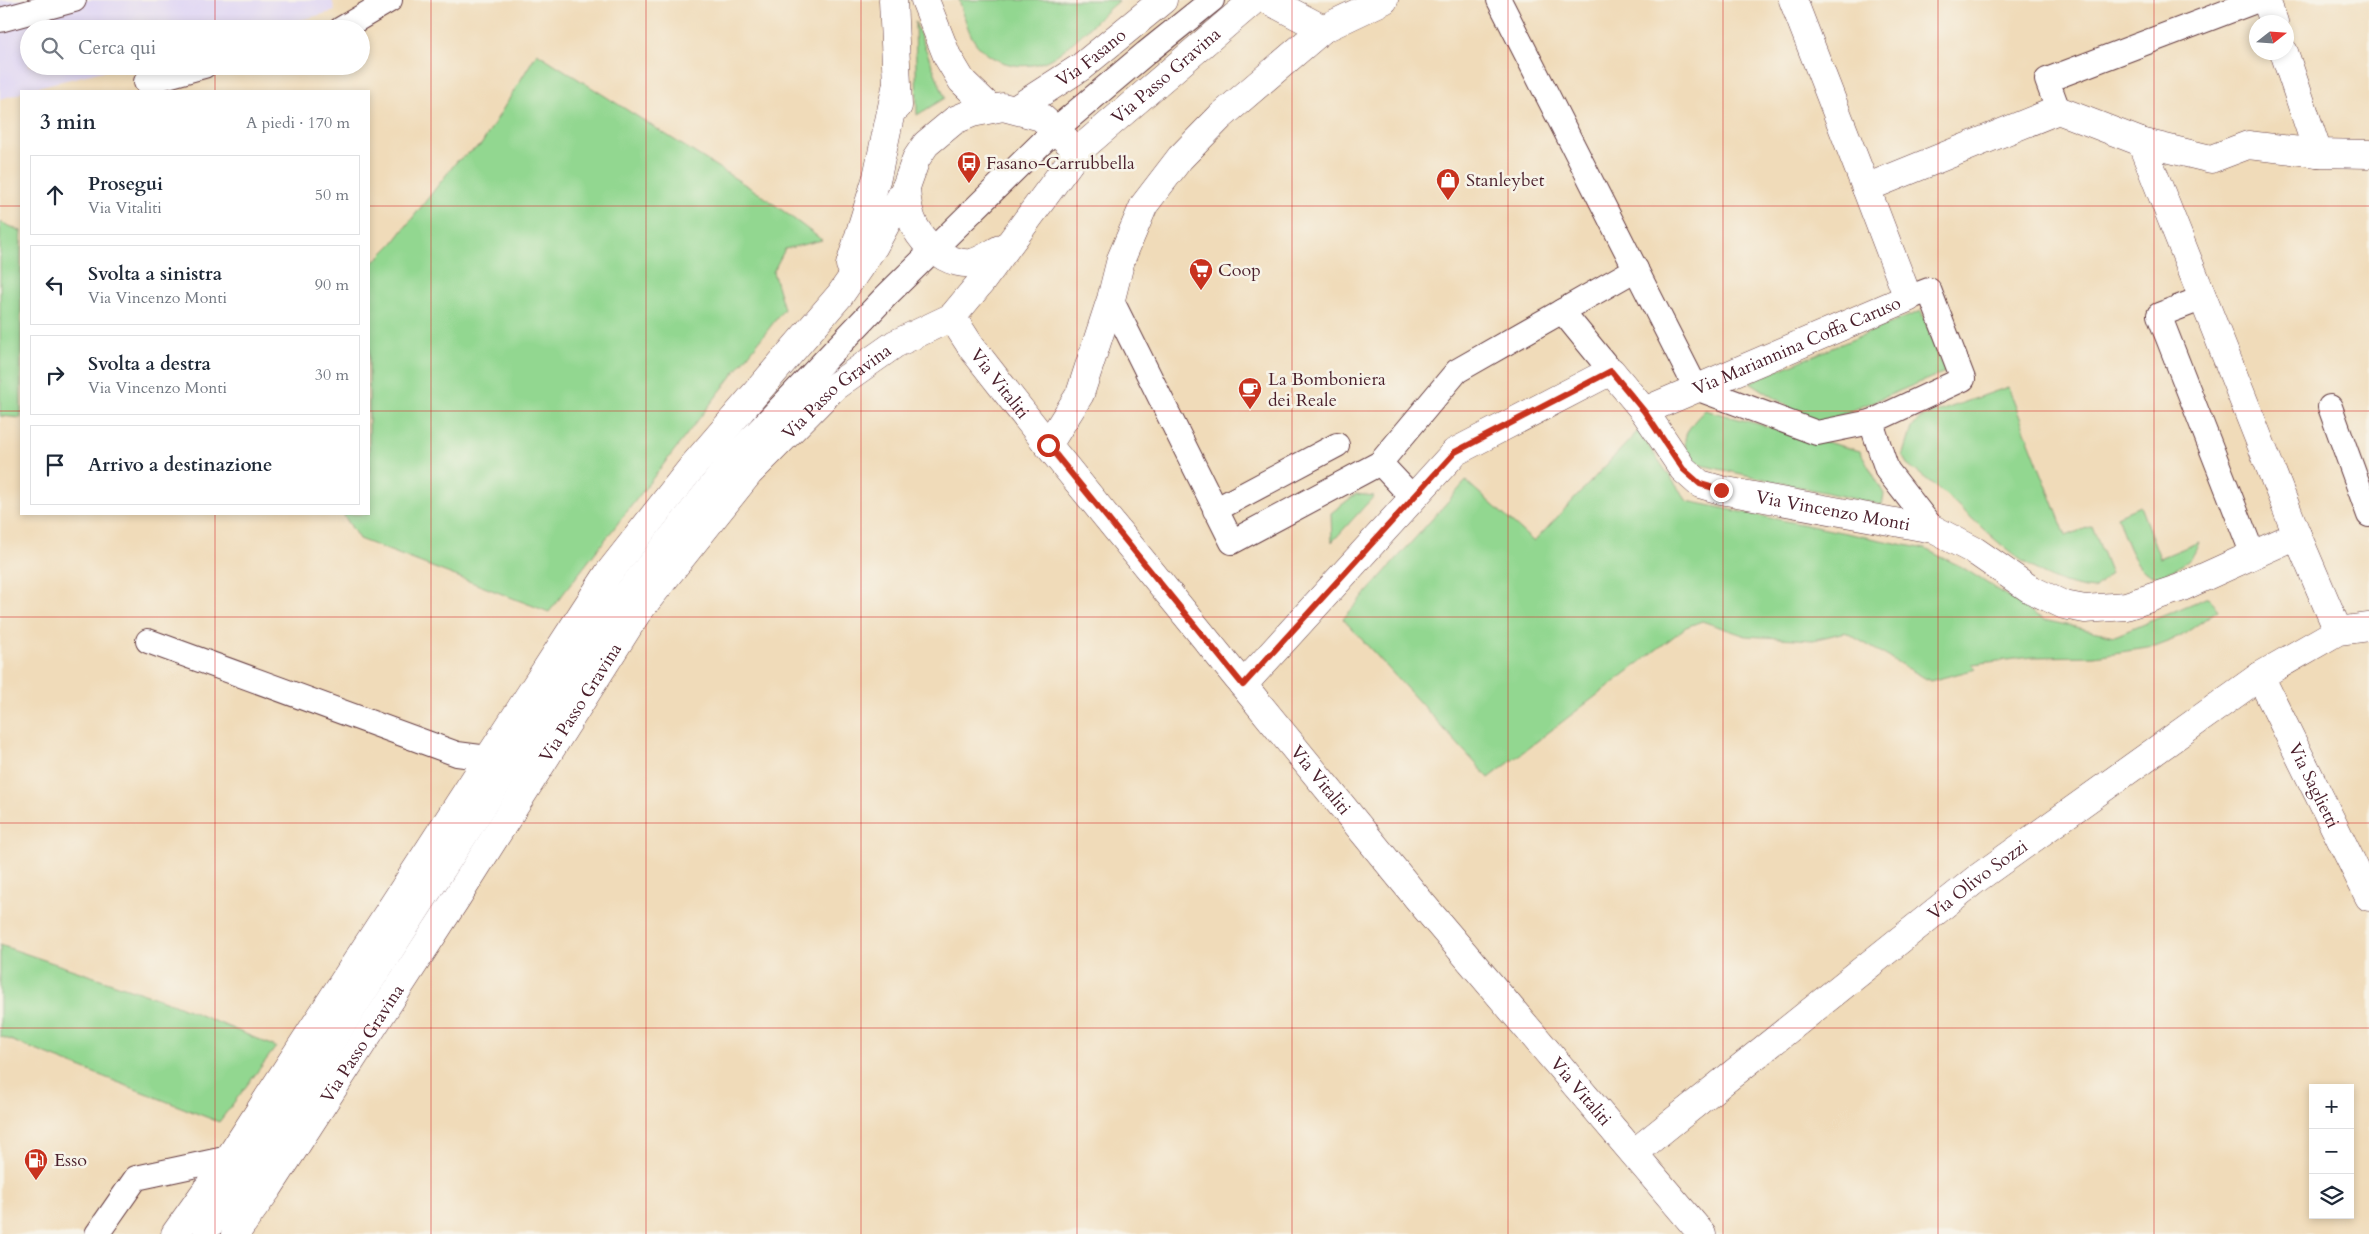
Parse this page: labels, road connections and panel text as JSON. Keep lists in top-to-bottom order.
{
  "streets": {
    "street": [
      "Via Fasano",
      "Via Passo Gravina",
      "Via Mariannina Coffa Caruso",
      "Via Vitaliti",
      "Via Vincenzo Monti",
      "Via Saglietti",
      "Via Olivo Sozzi"
    ]
  },
  "crossings": [
    ["Via Passo Gravina", "Via Vitaliti"],
    ["Via Mariannina Coffa Caruso", "Via Vincenzo Monti"],
    ["Via Vitaliti", "Via Olivo Sozzi"],
    ["Via Saglietti", "Via Olivo Sozzi"]
  ],
  "places": {
    "bus stop": ["Fasano-Carrubbella"],
    "shop": ["Stanleybet"],
    "supermarket": ["Coop"],
    "cafe": ["La Bomboniera dei Reale"],
    "fuel station": ["Esso"]
  },
  "north": "right",
  "page": {
    "search": "Cerca qui",
    "heading": ["3 min", "A piedi · 170 m"],
    "list": [
      ["Prosegui", "Via Vitaliti", "50 m"],
      ["Svolta a sinistra", "Via Vincenzo Monti", "90 m"],
      ["Svolta a destra", "Via Vincenzo Monti", "30 m"],
      "Arrivo a destinazione"
    ],
    "map_buttons": ["+", "−"]
  }
}
